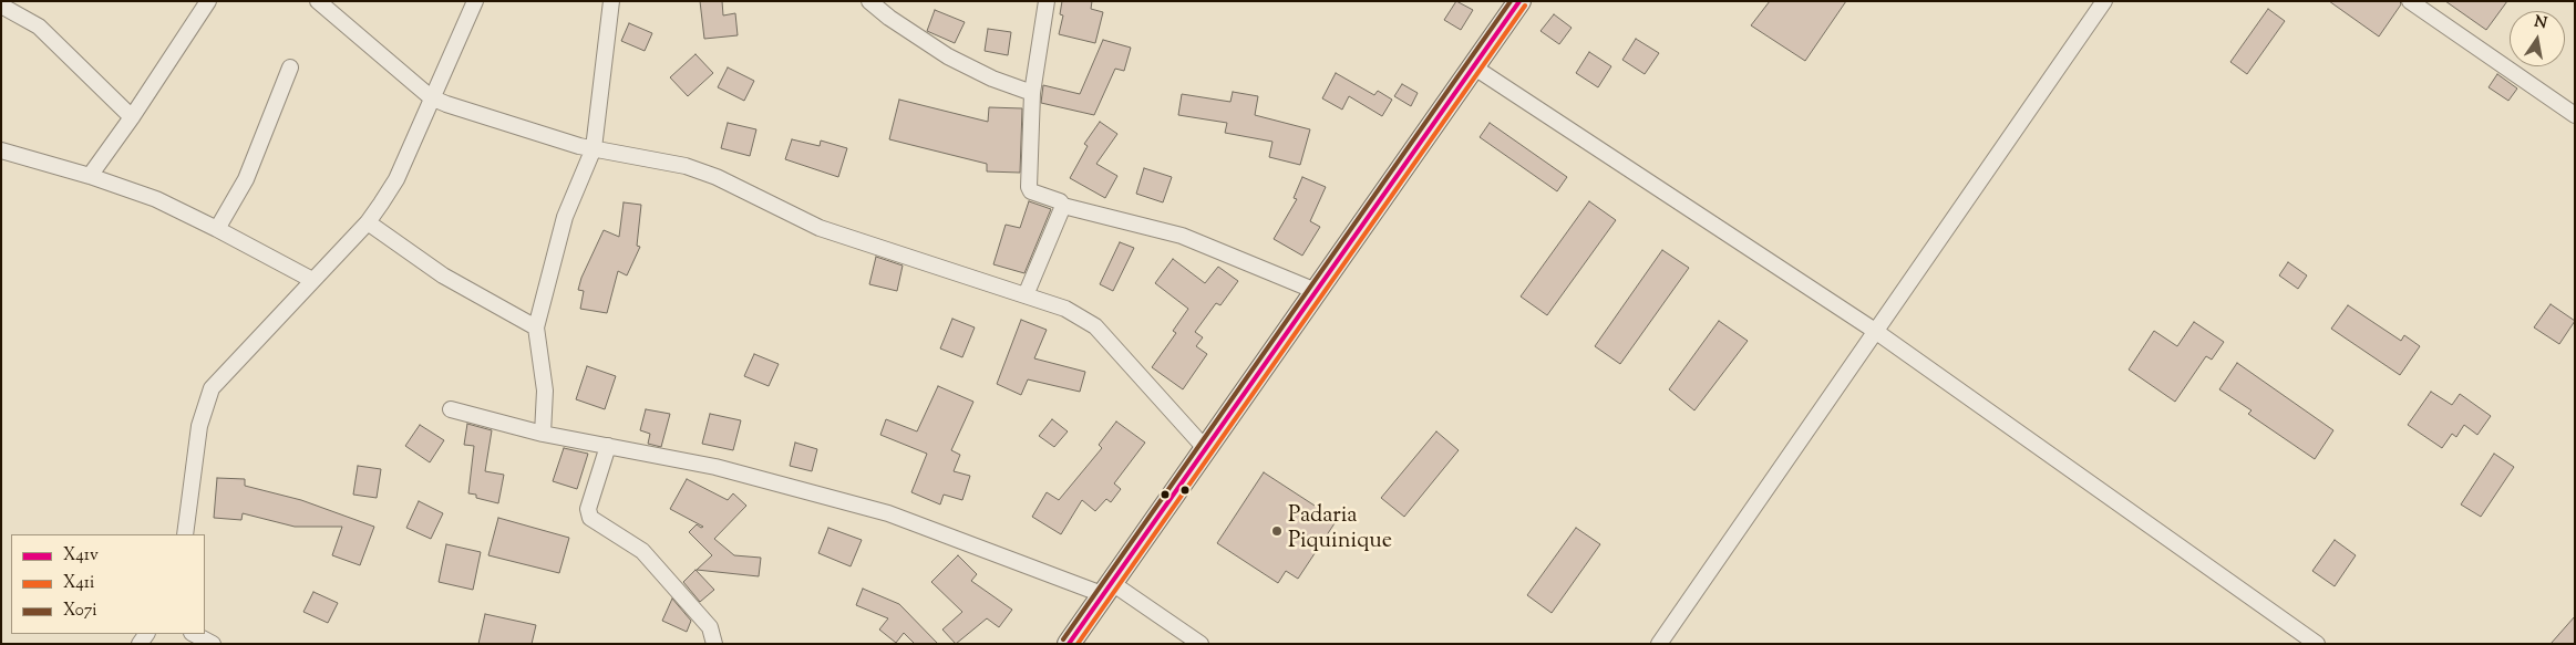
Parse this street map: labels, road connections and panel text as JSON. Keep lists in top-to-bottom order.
{
  "places": ["Padaria Piquinique"],
  "lines": ["transit line X41v", "transit line X07i", "transit line X41i"],
  "legend": ["X41v", "X41i", "X07i"],
  "north": "top"
}
